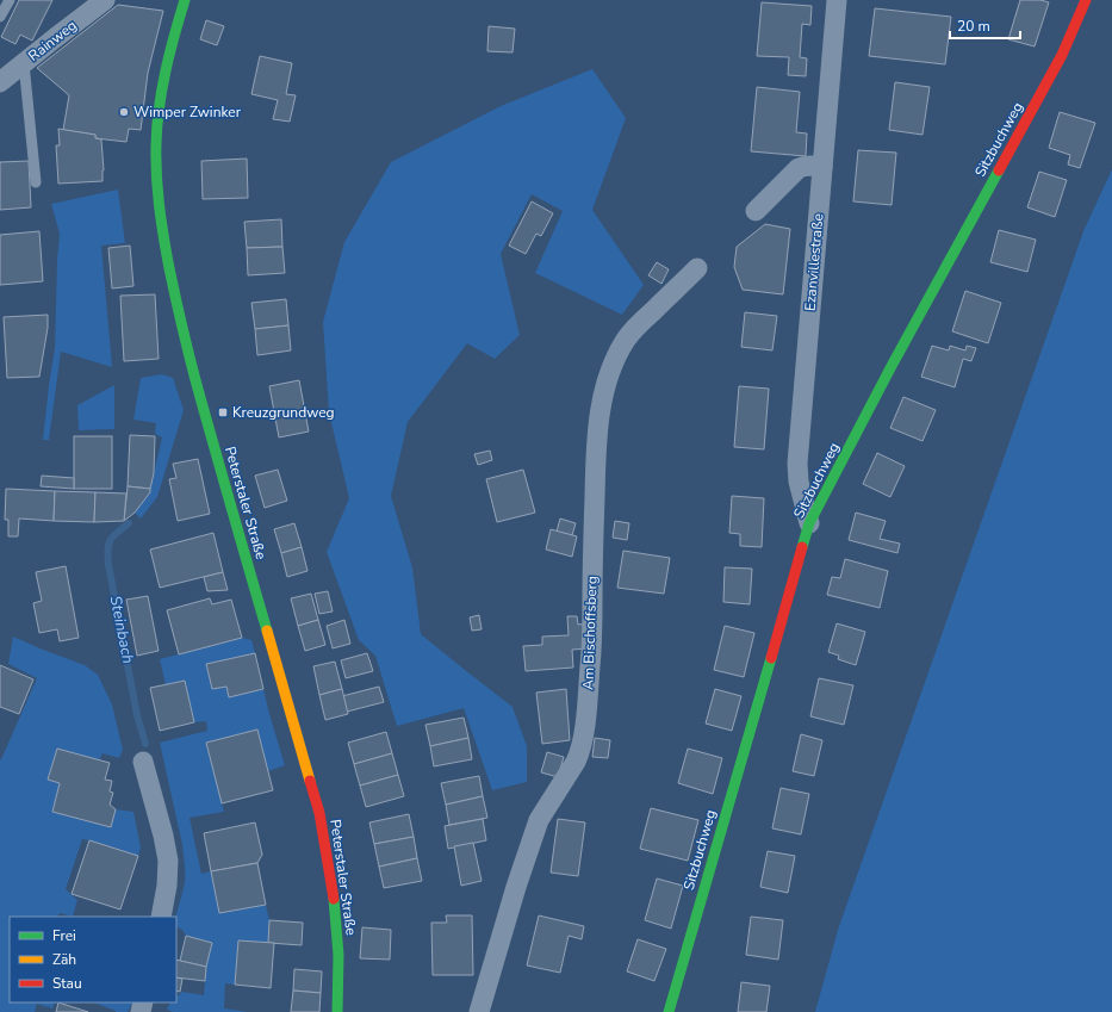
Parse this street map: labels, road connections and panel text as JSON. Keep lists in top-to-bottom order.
{
  "streets": {
    "street": [
      "Rainweg",
      "Sitzbuchweg",
      "Ezanvillestraße",
      "Peterstaler Straße",
      "Am Bischoffsberg"
    ]
  },
  "crossings": [
    ["Sitzbuchweg", "Ezanvillestraße"]
  ],
  "water": ["Steinbach"],
  "places": {
    "other": ["Wimper Zwinker"],
    "transit": ["Kreuzgrundweg"]
  },
  "legend": ["Frei", "Zäh", "Stau"],
  "scale_bar": "20 m"
}
